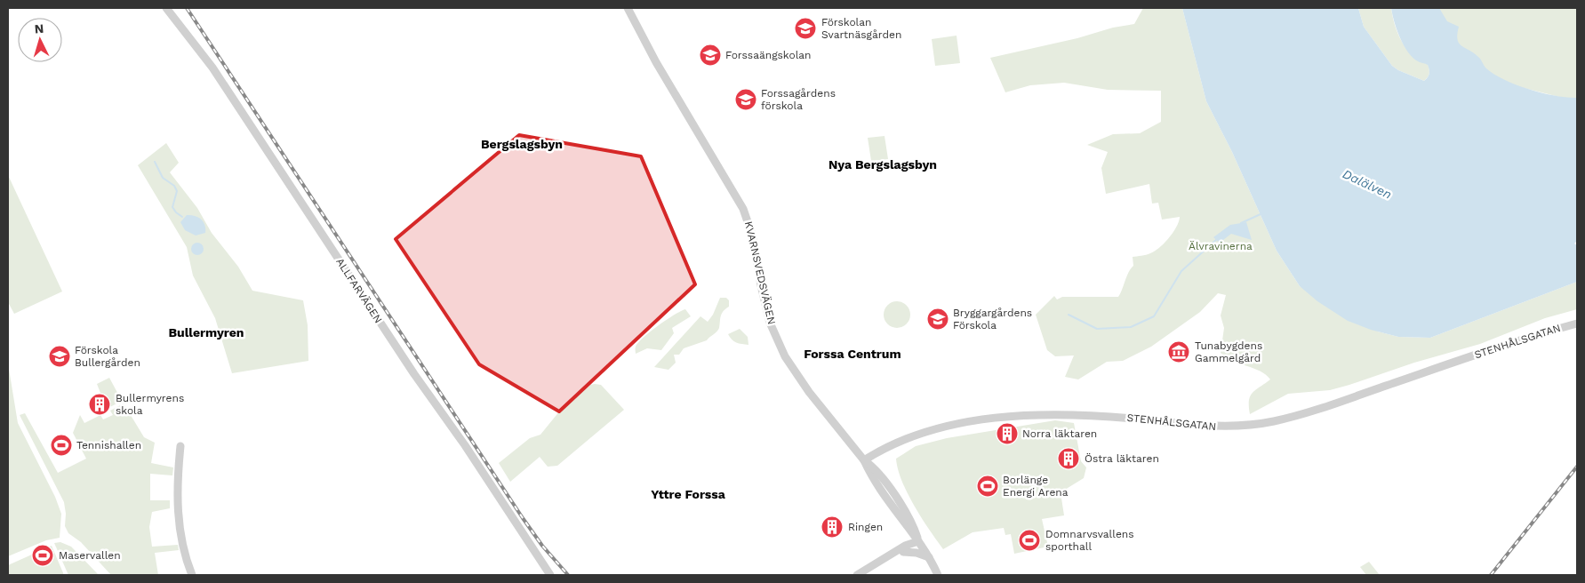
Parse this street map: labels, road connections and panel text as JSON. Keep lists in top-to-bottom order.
{
  "streets": {
    "street": ["KVARNSVEDSVÄGEN", "ALLFARVÄGEN", "STENHÅLSGATAN"]
  },
  "crossings": [
    ["KVARNSVEDSVÄGEN", "STENHÅLSGATAN"]
  ],
  "districts": [
    "Bergslagsbyn",
    "Nya Bergslagsbyn",
    "Bullermyren",
    "Forssa Centrum",
    "Yttre Forssa"
  ],
  "water": ["Dalälven"],
  "parks": ["Älvravinerna"],
  "places": {
    "school or university": [
      "Förskolan Svartnäsgården",
      "Forssaängskolan",
      "Forssagårdens förskola",
      "Bryggargårdens Förskola",
      "Förskola Bullergården"
    ],
    "museum": ["Tunabygdens Gammelgård"],
    "building": [
      "Bullermyrens skola",
      "Norra läktaren",
      "Östra läktaren",
      "Ringen"
    ],
    "sports": [
      "Tennishallen",
      "Borlänge Energi Arena",
      "Domnarvsvallens sporthall",
      "Maservallen"
    ]
  },
  "north": "top"
}
